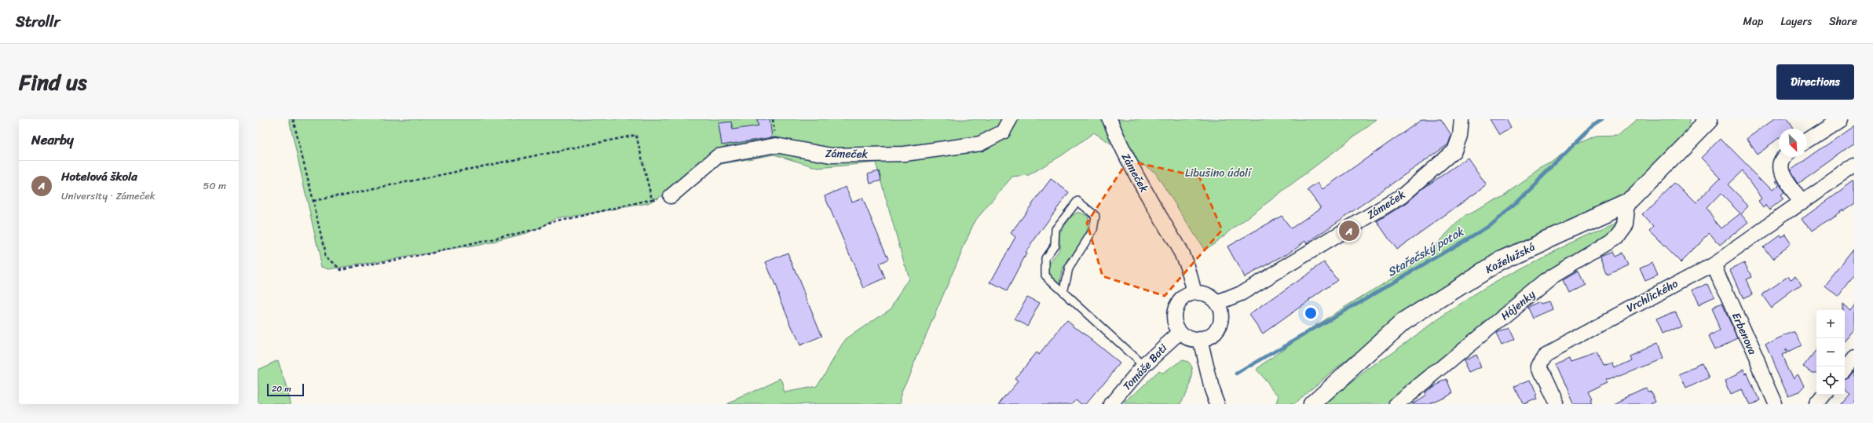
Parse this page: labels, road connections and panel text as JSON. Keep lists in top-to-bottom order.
{
  "streets": {
    "main road": ["Koželužská"],
    "street": [
      "Zámeček",
      "Vrchlického",
      "Hájenky",
      "Erbenova",
      "Tomáše Bati"
    ]
  },
  "crossings": [
    ["Zámeček", "Tomáše Bati"],
    ["Koželužská", "Hájenky"],
    ["Vrchlického", "Erbenova"]
  ],
  "water": ["Stařečský potok"],
  "parks": ["Libušino údolí"],
  "scale_bar": "20 m",
  "north": "bottom right",
  "page": {
    "header": "Strollr",
    "nav": ["Map", "Layers", "Share"],
    "title": "Find us",
    "buttons": "Directions",
    "heading": "Nearby",
    "list": [
      {
        "mark": "A",
        "name": "Hotelová škola",
        "note": "University · Zámeček",
        "value": "50 m"
      }
    ],
    "pins": "A",
    "map_buttons": ["+", "−"],
    "scale": "20 m"
  }
}
